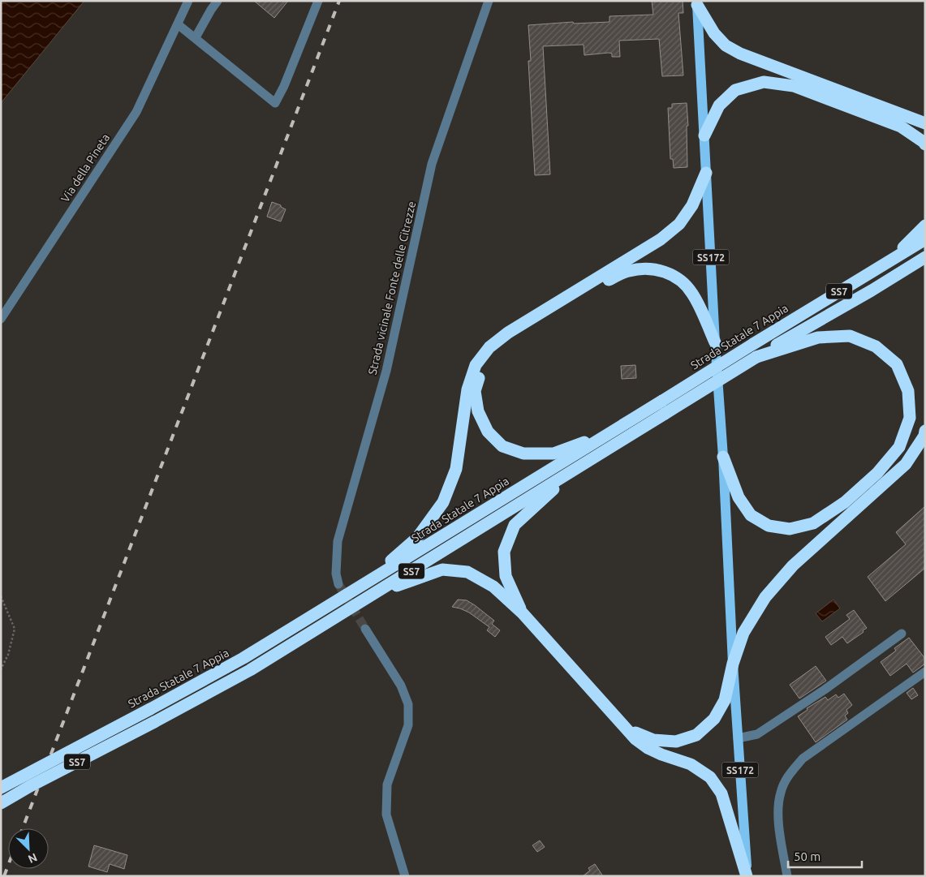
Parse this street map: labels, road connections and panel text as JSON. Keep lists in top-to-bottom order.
{
  "streets": {
    "highway": ["SS7", "Strada Statale 7 Appia"],
    "main road": ["SS172"],
    "street": ["Via della Pineta", "Strada vicinale Fonte delle Citrezze"]
  },
  "scale_bar": "50 m",
  "north": "bottom right"
}
